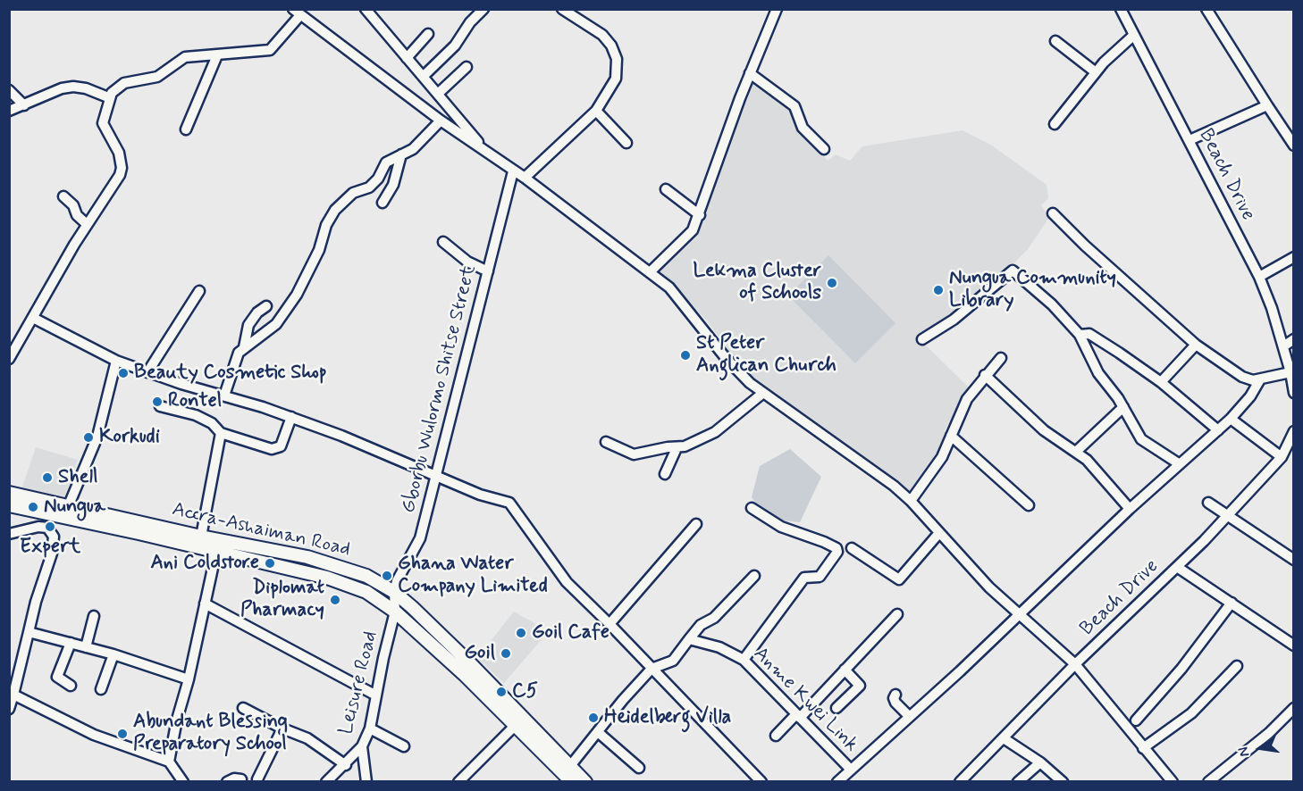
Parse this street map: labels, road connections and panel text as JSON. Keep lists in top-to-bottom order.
{
  "streets": {
    "main road": ["Accra-Ashaiman Road"],
    "street": [
      "Beach Drive",
      "Gborbu Wulormo Shitse Street",
      "Leisure Road",
      "Anme Kwei Link"
    ]
  },
  "crossings": [
    ["Gborbu Wulormo Shitse Street", "Accra-Ashaiman Road"],
    ["Gborbu Wulormo Shitse Street", "Leisure Road"],
    ["Accra-Ashaiman Road", "Leisure Road"]
  ],
  "places": [
    "Lekma Cluster of Schools",
    "Nungua Community Library",
    "St Peter Anglican Church",
    "Beauty Cosmetic Shop",
    "Rontel",
    "Korkudi",
    "Shell",
    "Nungua",
    "Expert",
    "Ani Coldstore",
    "Ghana Water Company Limited",
    "Diplomat Pharmacy",
    "Goil Cafe",
    "Goil",
    "C5",
    "Heidelberg Villa",
    "Abundant Blessing Preparatory School"
  ],
  "north": "left"
}
